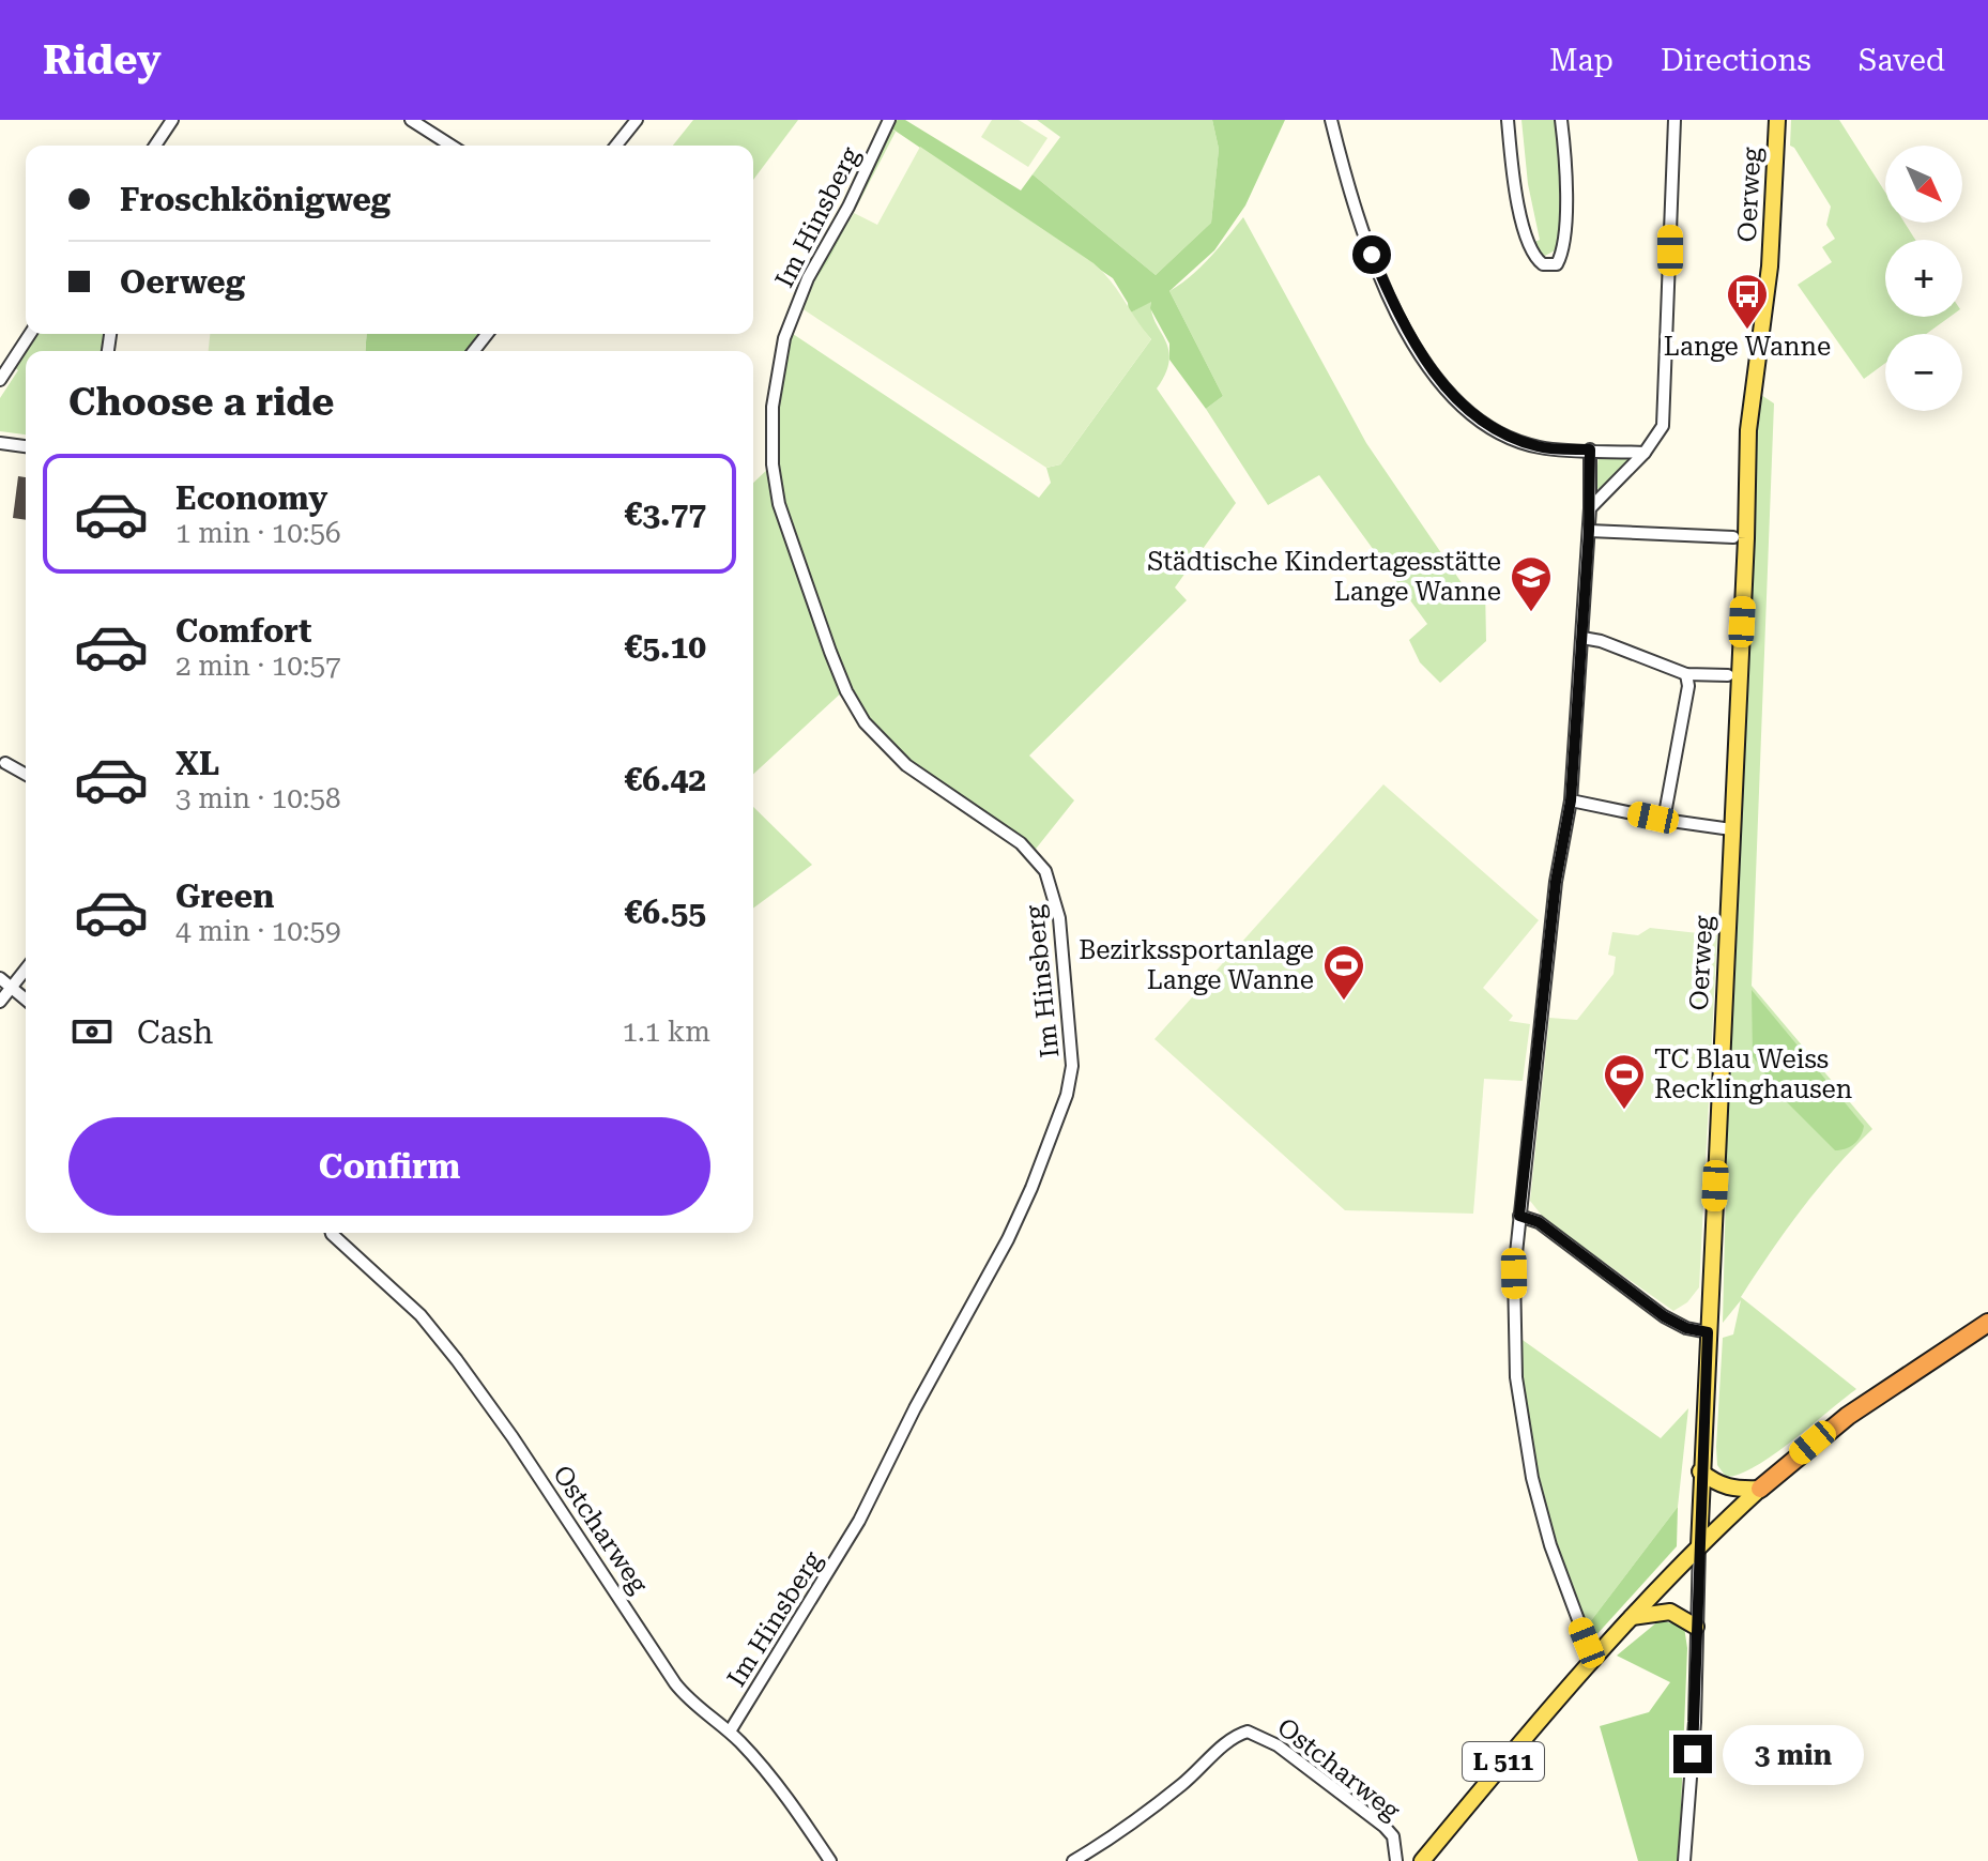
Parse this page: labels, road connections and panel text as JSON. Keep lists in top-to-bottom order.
{
  "streets": {
    "highway": ["L 511"],
    "main road": ["Oerweg"],
    "street": ["Im Hinsberg", "Ostcharweg"]
  },
  "crossings": [
    ["Oerweg", "L 511"],
    ["Im Hinsberg", "Ostcharweg"]
  ],
  "places": {
    "bus stop": ["Lange Wanne"],
    "school or university": ["Städtische Kindertagesstätte Lange Wanne"],
    "sports": ["Bezirkssportanlage Lange Wanne", "TC Blau Weiss Recklinghausen"]
  },
  "north": "bottom right",
  "page": {
    "header": "Ridey",
    "nav": ["Map", "Directions", "Saved"],
    "map_buttons": ["+", "−"],
    "banner": ["Froschkönigweg", "Oerweg"],
    "heading": "Choose a ride",
    "list": [
      {
        "name": "Economy",
        "note": "1 min · 10:56",
        "value": "€3.77"
      },
      {
        "name": "Comfort",
        "note": "2 min · 10:57",
        "value": "€5.10"
      },
      {
        "name": "XL",
        "note": "3 min · 10:58",
        "value": "€6.42"
      },
      {
        "name": "Green",
        "note": "4 min · 10:59",
        "value": "€6.55"
      }
    ],
    "pay": ["Cash", "1.1 km"],
    "buttons": "Confirm",
    "bubble": "3 min"
  }
}
